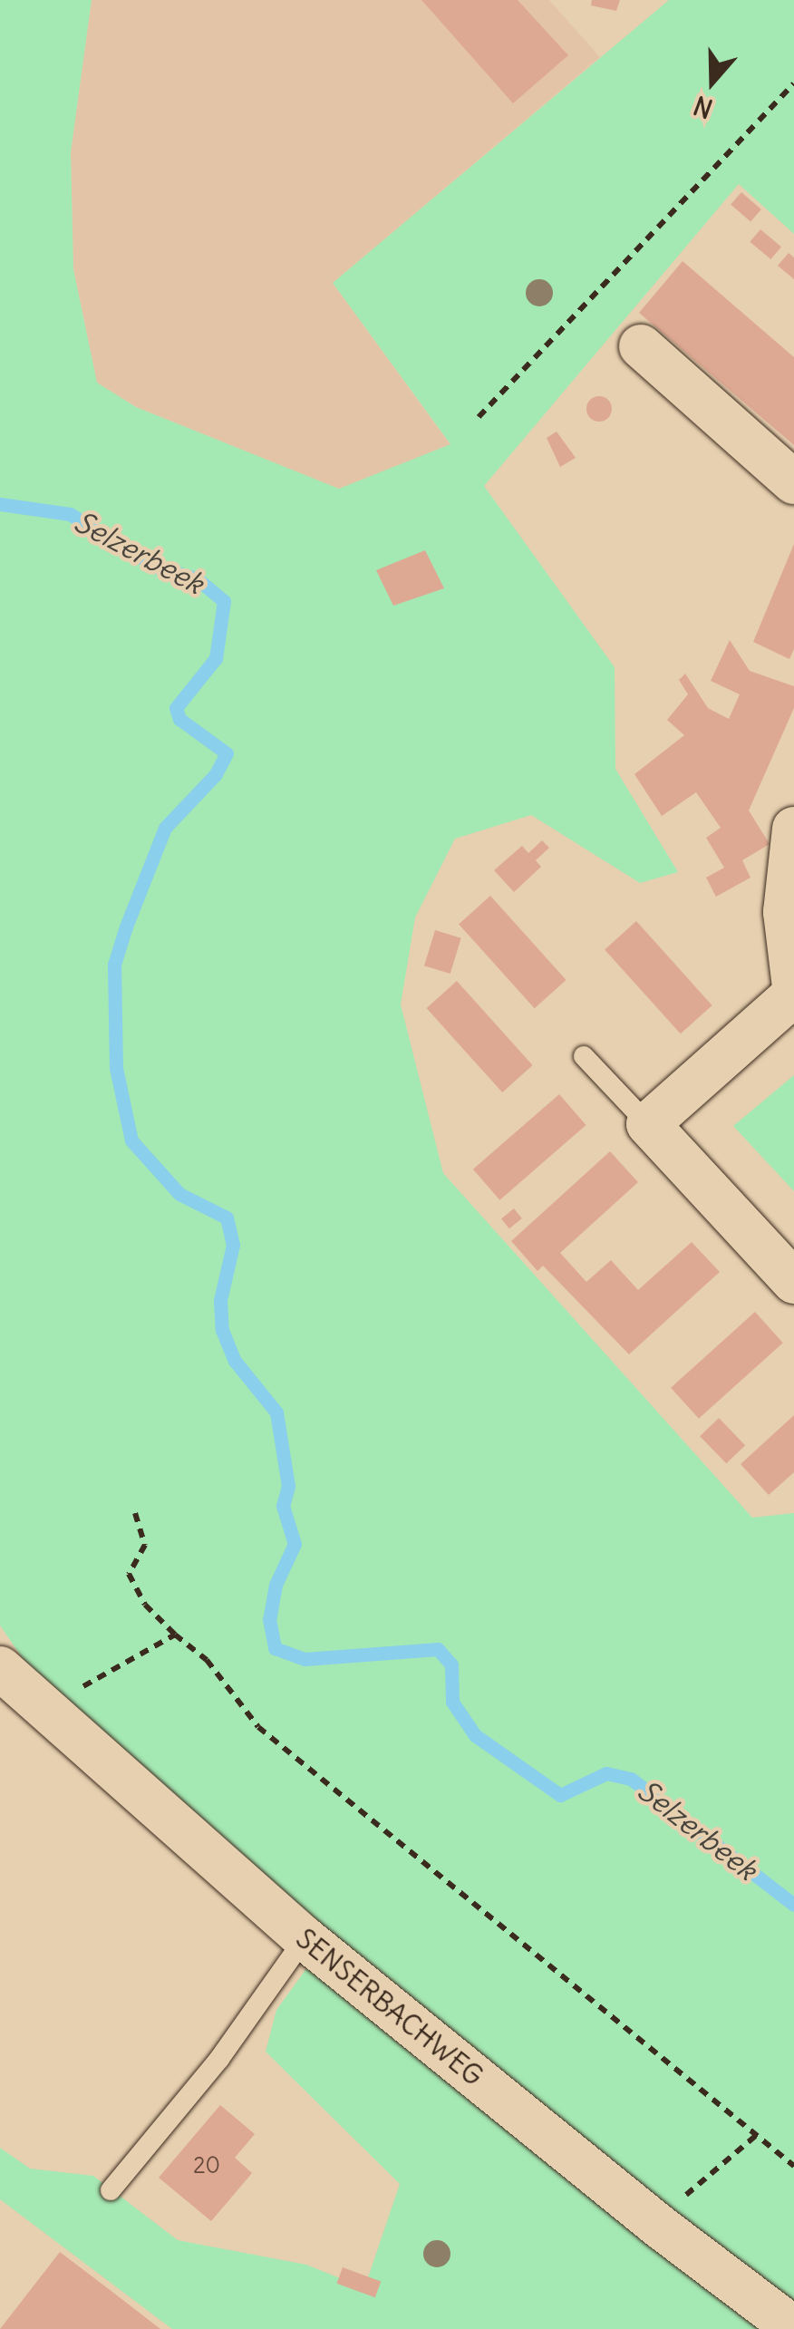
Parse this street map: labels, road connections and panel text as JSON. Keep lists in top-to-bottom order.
{
  "streets": {
    "street": ["SENSERBACHWEG"]
  },
  "water": ["Selzerbeek"],
  "house_numbers": ["20"],
  "north": "bottom"
}
